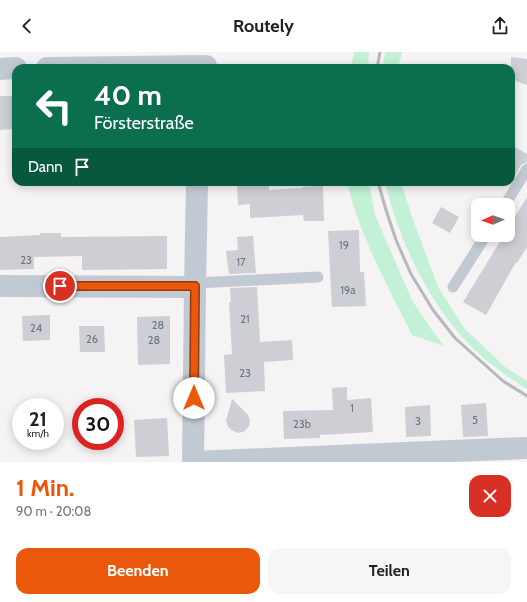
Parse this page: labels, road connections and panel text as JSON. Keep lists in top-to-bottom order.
{
  "house_numbers": [
    "19",
    "23",
    "17",
    "19a",
    "21",
    "28",
    "24",
    "26",
    "28",
    "23",
    "1",
    "5",
    "3",
    "23b"
  ],
  "north": "left",
  "page": {
    "header": "Routely",
    "turn": ["40 m", "Försterstraße"],
    "then": "Dann",
    "speed": "21 km/h",
    "limit": "30",
    "heading": ["1 Min.", "90 m · 20:08"],
    "buttons": ["Beenden", "Teilen"]
  }
}
